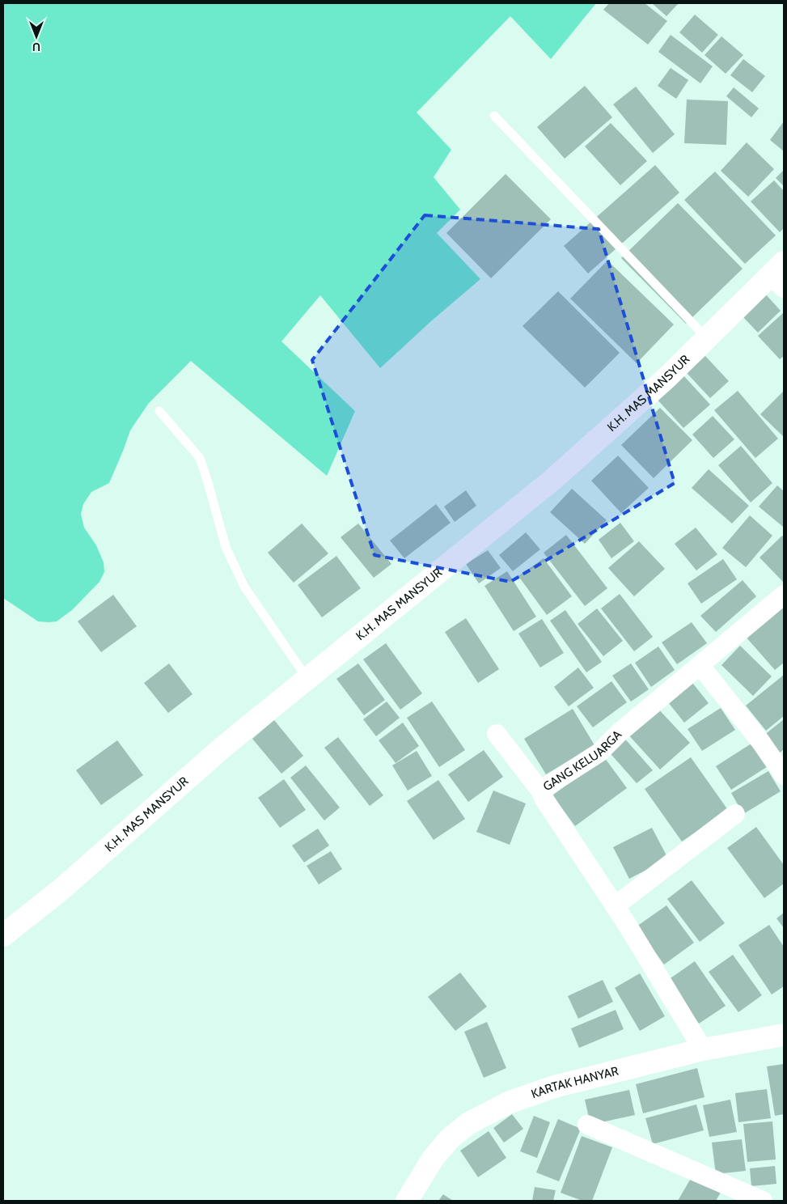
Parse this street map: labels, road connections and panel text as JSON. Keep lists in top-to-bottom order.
{
  "streets": {
    "main road": ["K.H. MAS MANSYUR", "KARTAK HANYAR"],
    "street": ["GANG KELUARGA"]
  },
  "crossings": [
    ["GANG KELUARGA", "KARTAK HANYAR"]
  ],
  "north": "bottom"
}
